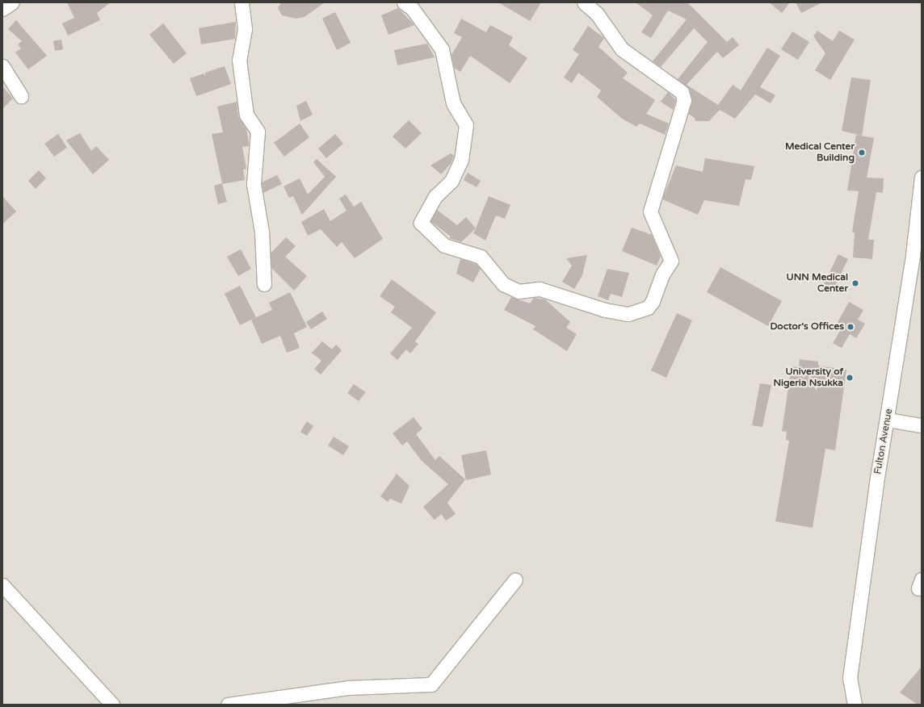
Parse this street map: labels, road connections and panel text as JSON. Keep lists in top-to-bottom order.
{
  "streets": {
    "street": ["Fulton Avenue"]
  },
  "places": [
    "Medical Center Building",
    "UNN Medical Center",
    "Doctor's Offices",
    "University of Nigeria Nsukka"
  ]
}
